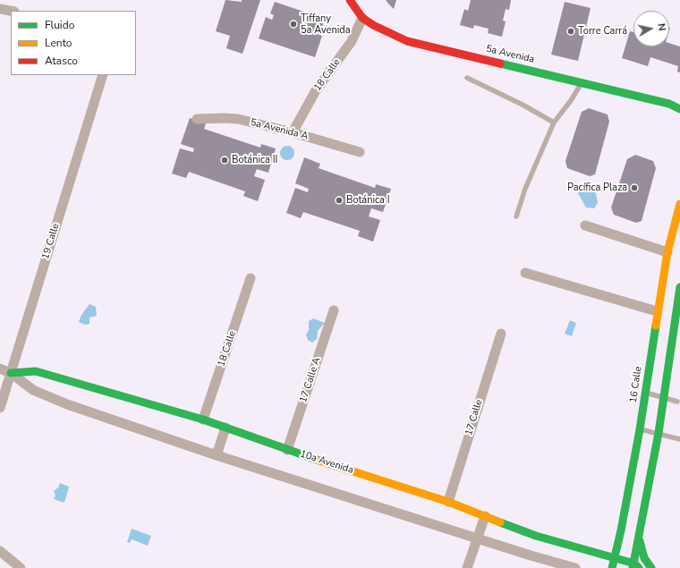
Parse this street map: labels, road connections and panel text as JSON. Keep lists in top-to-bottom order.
{
  "streets": {
    "street": [
      "5a Avenida",
      "18 Calle",
      "5a Avenida A",
      "19 Calle",
      "17 Calle A",
      "16 Calle",
      "17 Calle",
      "10a Avenida"
    ]
  },
  "crossings": [
    ["5a Avenida", "18 Calle"],
    ["18 Calle", "5a Avenida A"],
    ["18 Calle", "10a Avenida"],
    ["19 Calle", "10a Avenida"],
    ["17 Calle A", "10a Avenida"],
    ["16 Calle", "10a Avenida"],
    ["17 Calle", "10a Avenida"]
  ],
  "places": [
    "Tiffany 5a Avenida",
    "Torre Carrá",
    "Botánica II",
    "Pacífica Plaza",
    "Botánica I"
  ],
  "legend": ["Fluido", "Lento", "Atasco"],
  "north": "right"
}
